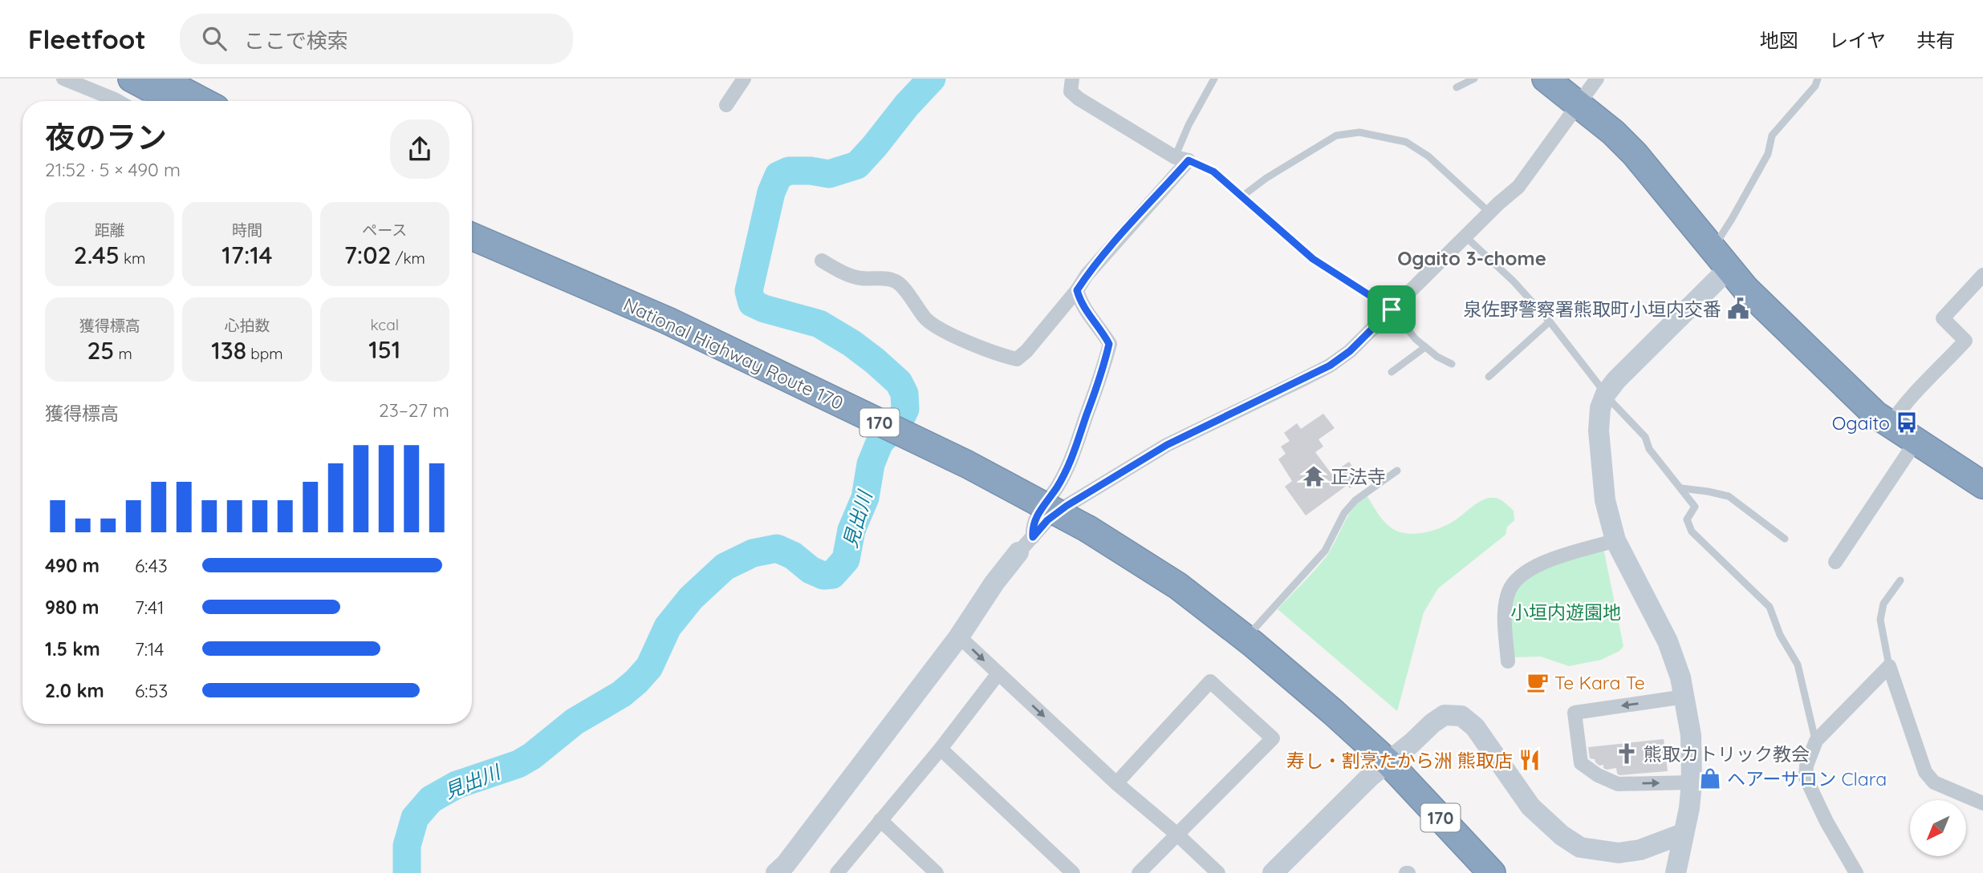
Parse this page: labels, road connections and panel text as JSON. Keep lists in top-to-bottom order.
{
  "streets": {
    "highway": ["National Highway Route 170", "170"]
  },
  "districts": ["Ogaito 3-chome"],
  "water": ["見出川"],
  "parks": ["小垣内遊園地"],
  "places": {
    "public building": ["泉佐野警察署熊取町小垣内交番"],
    "bus stop": ["Ogaito"],
    "temple": ["正法寺"],
    "cafe": ["Te Kara Te"],
    "church": ["熊取カトリック教会"],
    "restaurant": ["寿し・割烹たから洲 熊取店"],
    "shop": ["ヘアーサロン Clara"]
  },
  "north": "bottom left",
  "page": {
    "header": "Fleetfoot",
    "search": "ここで検索",
    "nav": ["地図", "レイヤ", "共有"],
    "heading": ["夜のラン", "21:52 · 5 × 490 m"],
    "stats": [
      ["距離", "2.45 km"],
      ["時間", "17:14"],
      ["ペース", "7:02 /km"],
      ["獲得標高", "25 m"],
      ["心拍数", "138 bpm"],
      ["kcal", "151"]
    ],
    "chart": ["獲得標高", "23–27 m"],
    "list": [
      {
        "name": "490 m",
        "note": "6:43"
      },
      {
        "name": "980 m",
        "note": "7:41"
      },
      {
        "name": "1.5 km",
        "note": "7:14"
      },
      {
        "name": "2.0 km",
        "note": "6:53"
      }
    ]
  }
}
